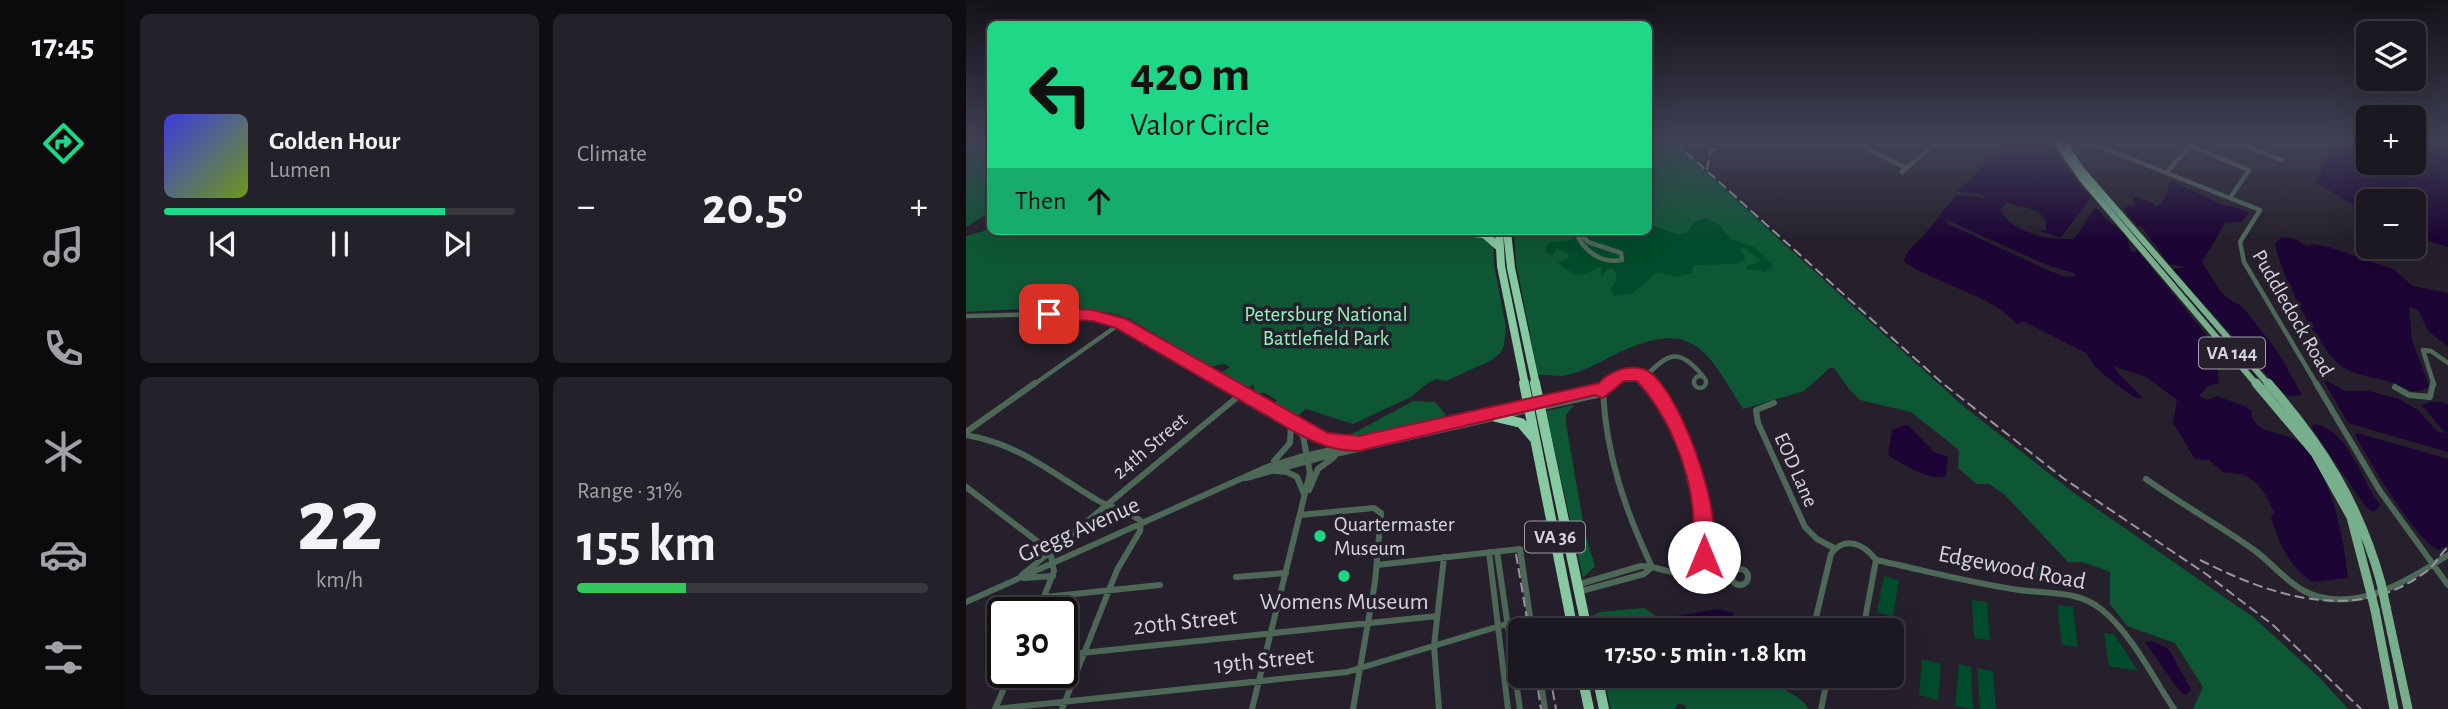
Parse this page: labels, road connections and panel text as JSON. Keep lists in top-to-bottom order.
{
  "streets": {
    "highway": ["VA 36"],
    "main road": ["VA 144"],
    "street": [
      "Puddledock Road",
      "24th Street",
      "EOD Lane",
      "Gregg Avenue",
      "Edgewood Road",
      "20th Street",
      "19th Street"
    ]
  },
  "crossings": [
    ["24th Street", "Gregg Avenue"],
    ["EOD Lane", "Edgewood Road"],
    ["Gregg Avenue", "VA 36"]
  ],
  "parks": ["Petersburg National Battlefield Park"],
  "places": ["Quartermaster Museum", "Womens Museum"],
  "page": {
    "tabs": "17:45",
    "tile": [
      "Climate",
      ["22", "km/h"],
      ["Range · 31%", "155 km"]
    ],
    "map_buttons": ["+", "−"],
    "turn": ["420 m", "Valor Circle"],
    "song": ["Golden Hour", "Lumen"],
    "then": "Then",
    "heat": ["−", "20.5°", "+"],
    "limit": "30",
    "trip": "17:50 · 5 min · 1.8 km"
  }
}
